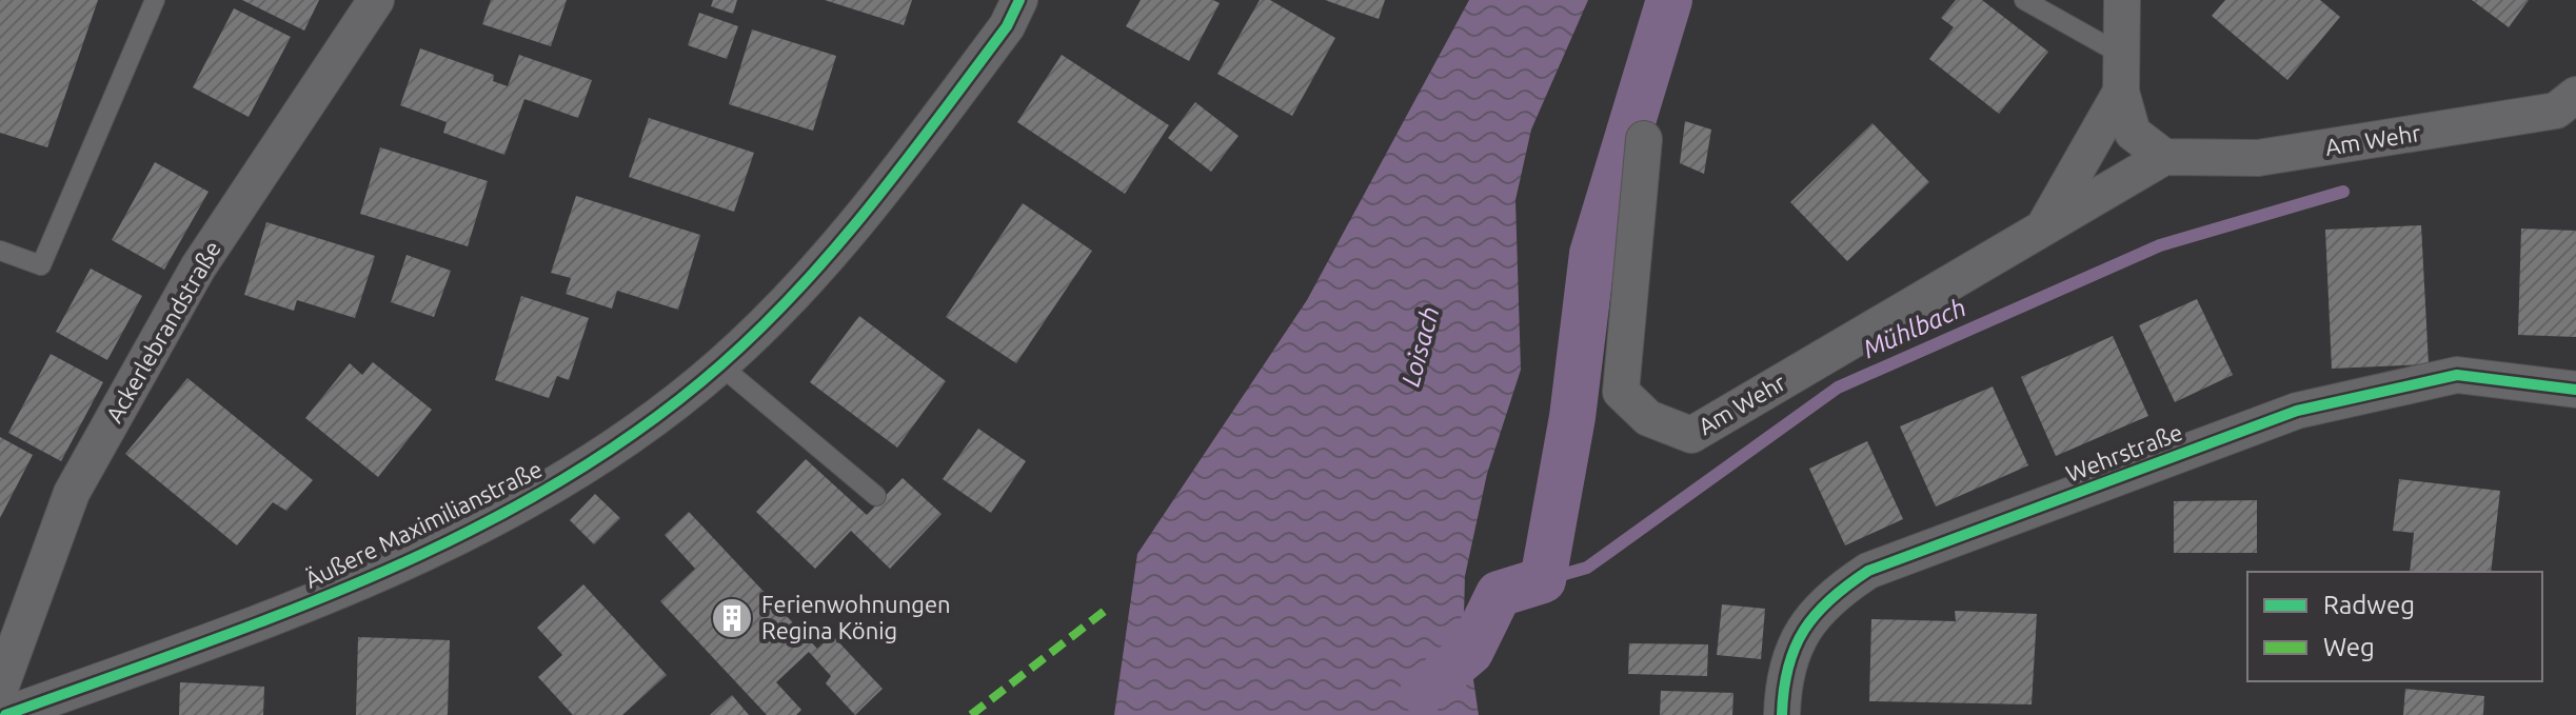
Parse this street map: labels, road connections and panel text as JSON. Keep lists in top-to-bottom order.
{
  "streets": {
    "street": [
      "Am Wehr",
      "Ackerlebrandstraße",
      "Wehrstraße",
      "Äußere Maximilianstraße"
    ]
  },
  "water": ["Mühlbach", "Loisach"],
  "places": {
    "building": ["Ferienwohnungen Regina König"]
  },
  "legend": ["Radweg", "Weg"]
}
